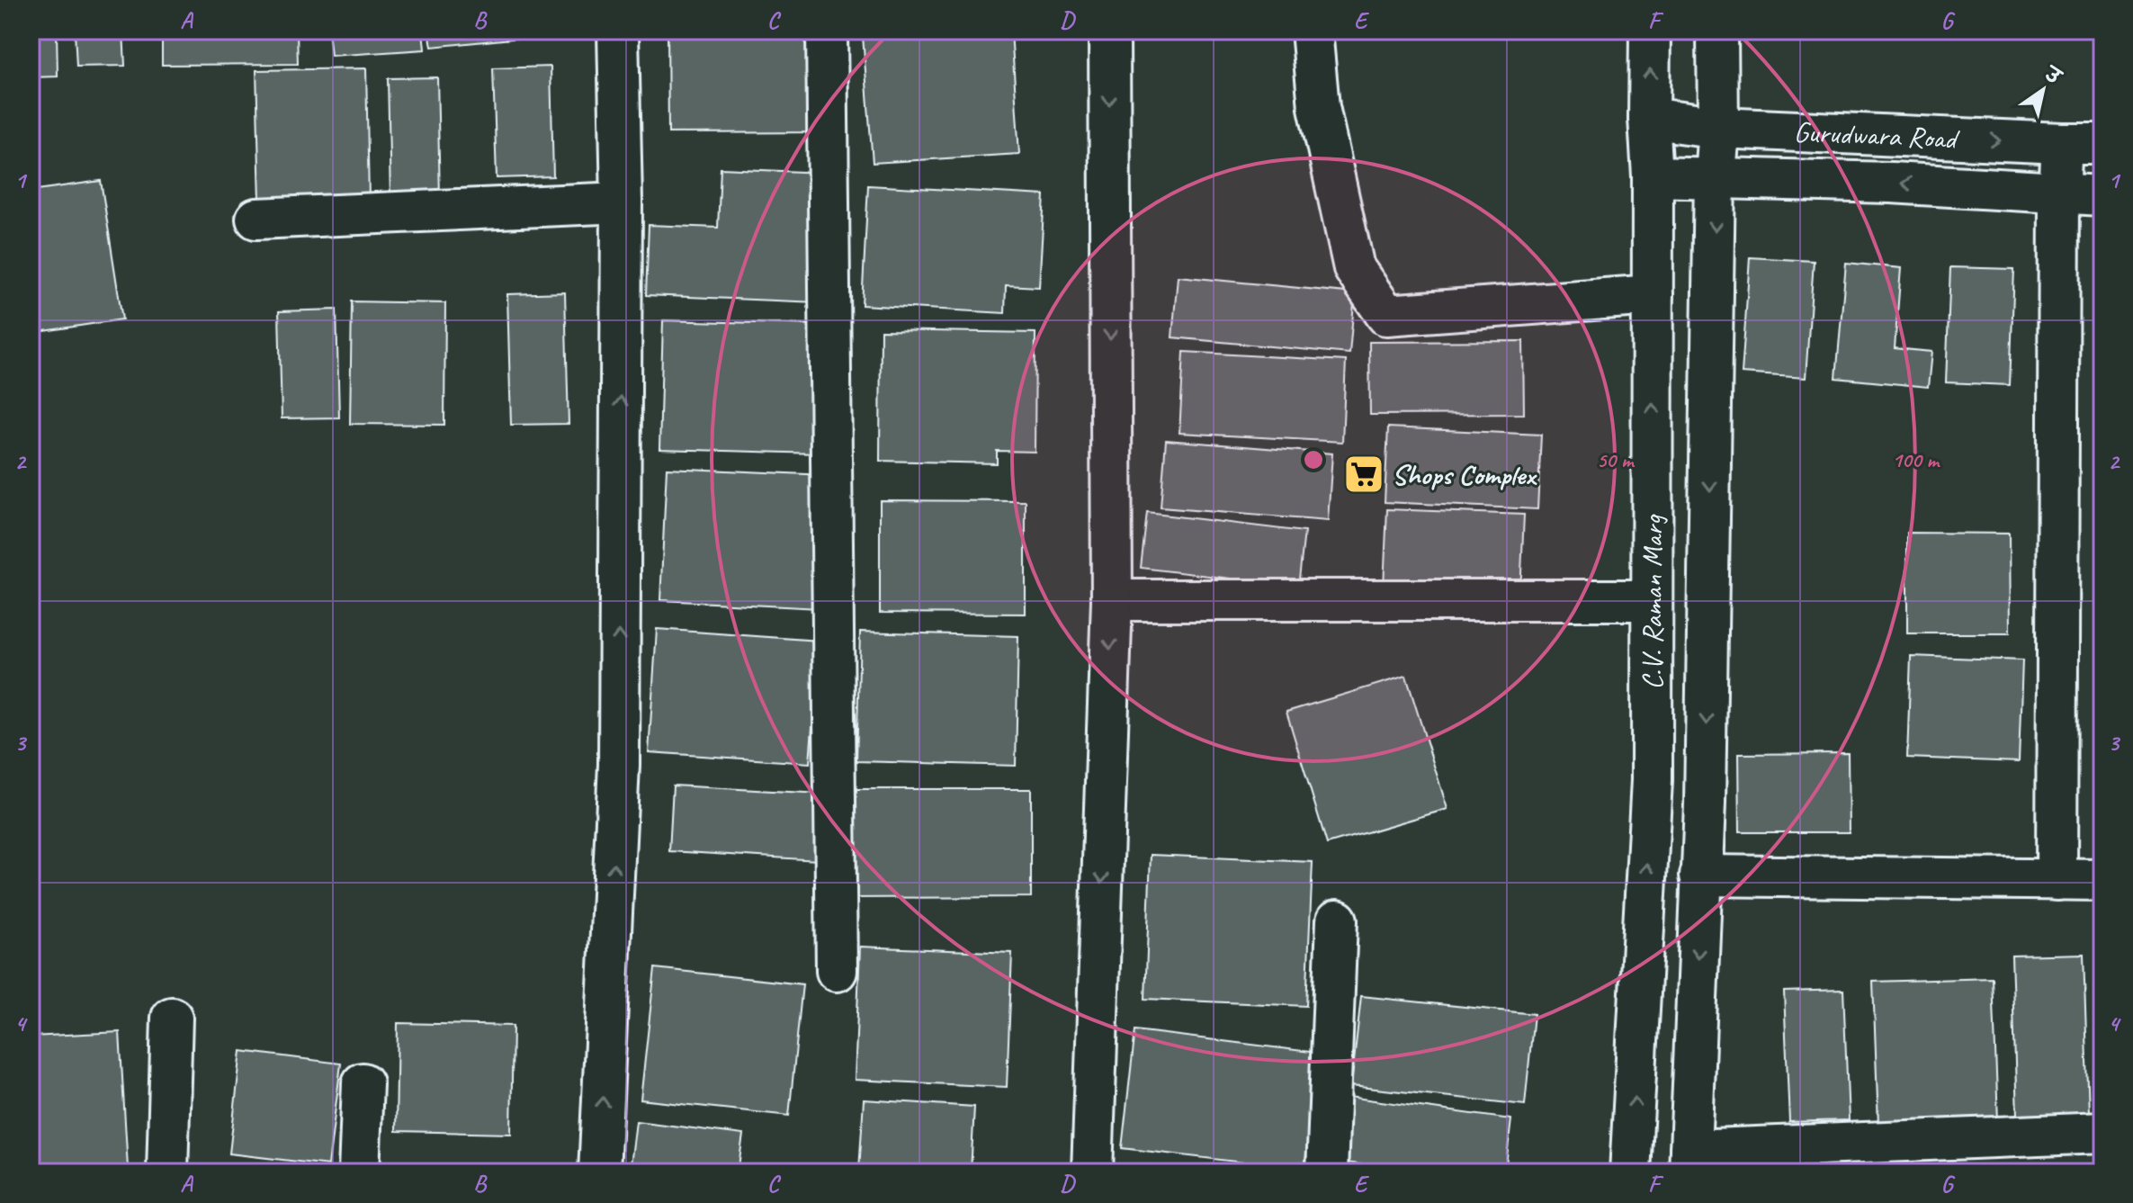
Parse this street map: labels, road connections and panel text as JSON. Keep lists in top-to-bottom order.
{
  "streets": {
    "street": ["Gurudwara Road", "C.V. Raman Marg"]
  },
  "crossings": [
    ["Gurudwara Road", "C.V. Raman Marg"]
  ],
  "places": {
    "supermarket": ["Shops Complex"]
  },
  "north": "top right",
  "grid": {
    "columns": [
      "A",
      "B",
      "C",
      "D",
      "E",
      "F",
      "G"
    ],
    "rows": [
      "1",
      "2",
      "3",
      "4"
    ]
  },
  "rings": ["50 m", "100 m"]
}
